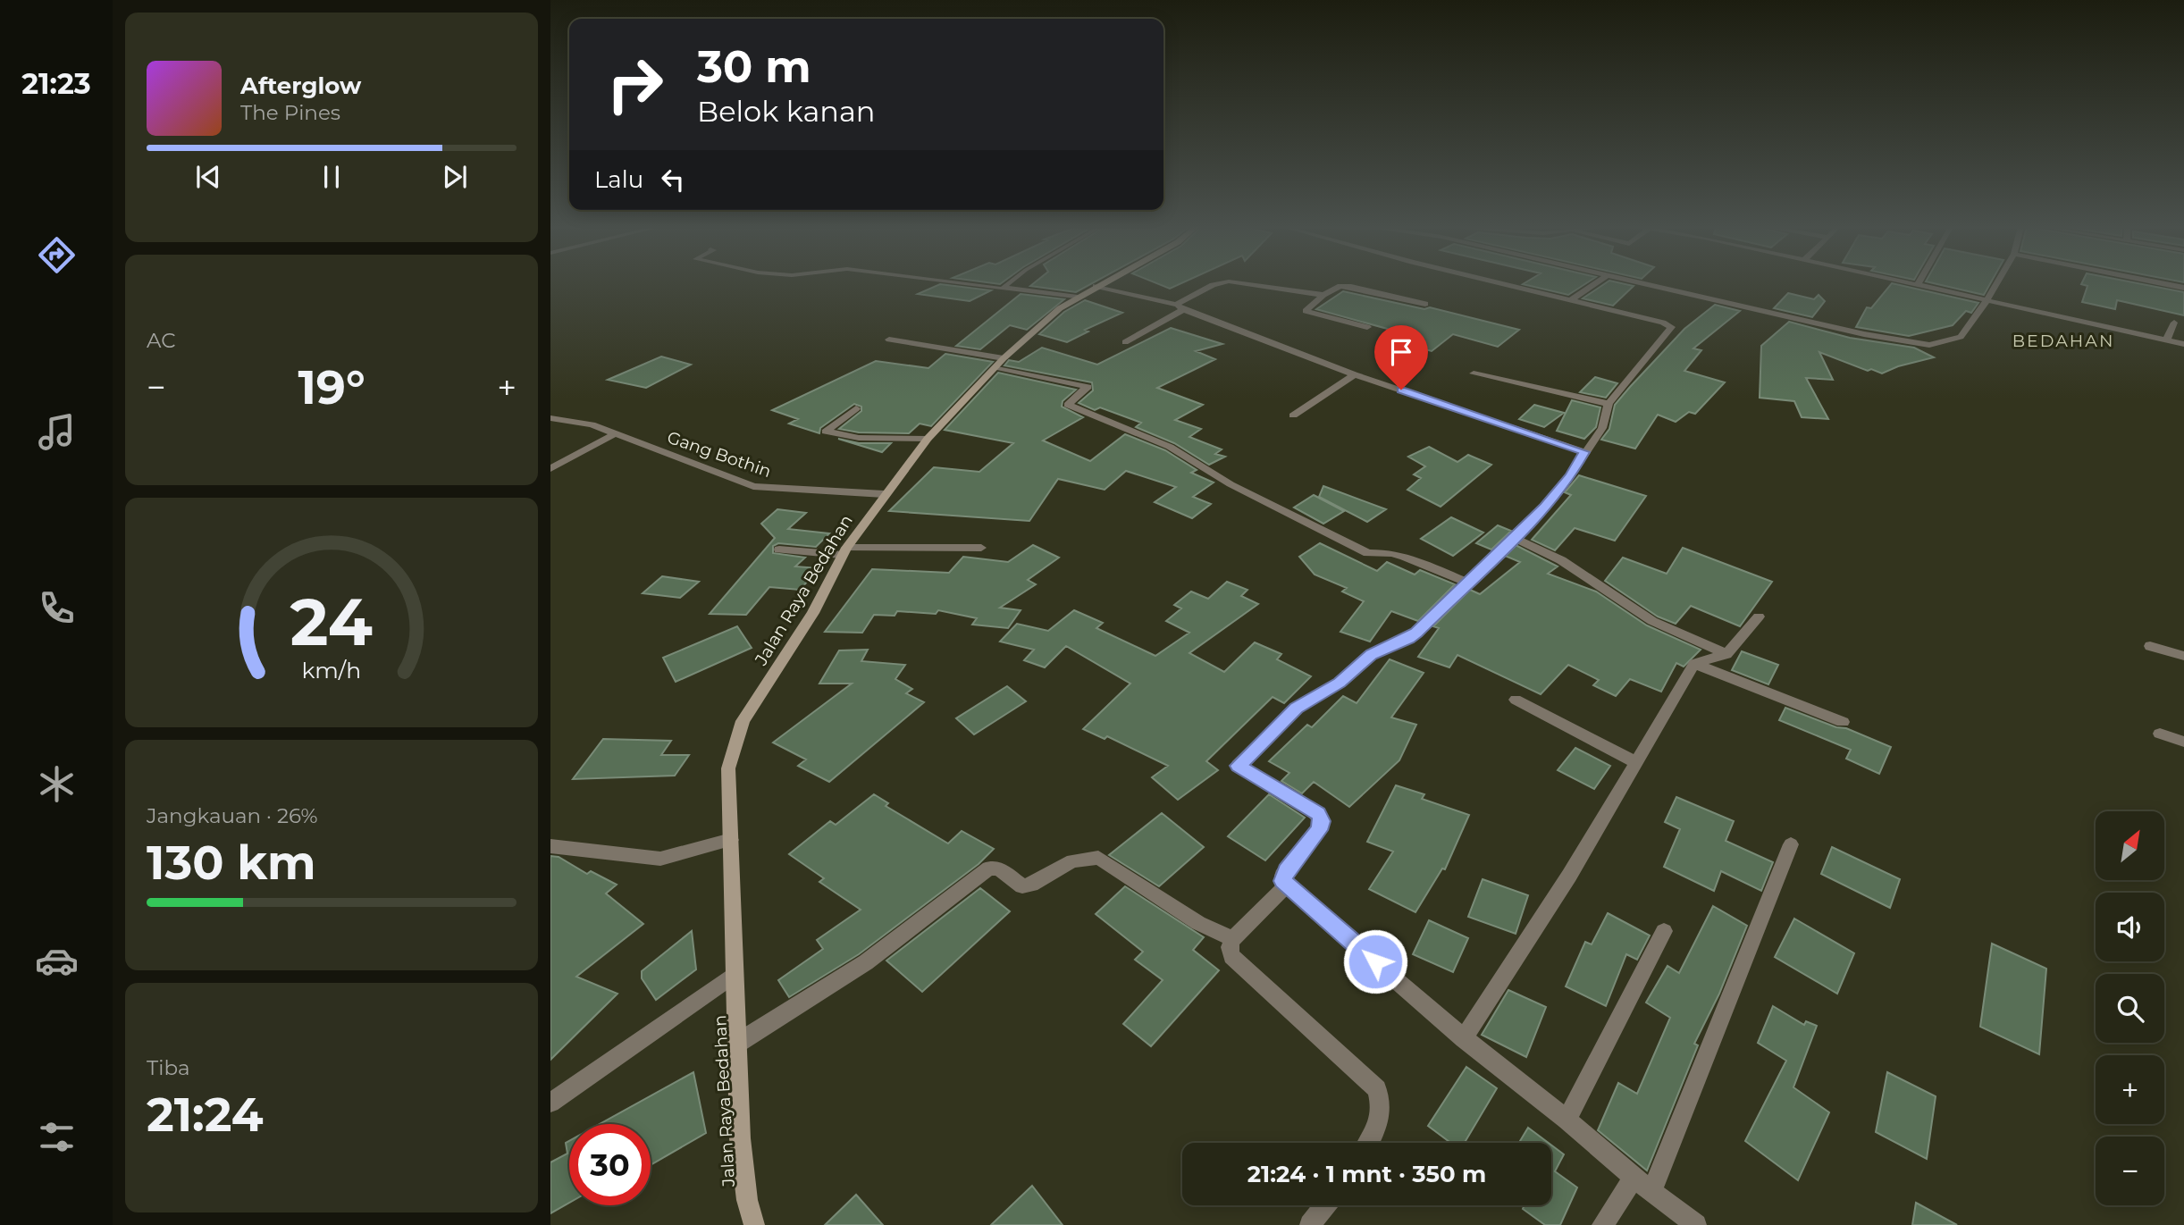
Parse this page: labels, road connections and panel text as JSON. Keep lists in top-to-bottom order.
{
  "streets": {
    "street": ["Gang Bothin", "Jalan Raya Bedahan"]
  },
  "crossings": [
    ["Gang Bothin", "Jalan Raya Bedahan"]
  ],
  "districts": ["BEDAHAN"],
  "north": "top right",
  "page": {
    "tabs": "21:23",
    "turn": ["30 m", "Belok kanan"],
    "song": ["Afterglow", "The Pines"],
    "then": "Lalu",
    "tile": [
      "AC",
      ["Jangkauan · 26%", "130 km"],
      ["Tiba", "21:24"]
    ],
    "heat": ["−", "19°", "+"],
    "map_buttons": ["+", "−"],
    "limit": "30",
    "trip": "21:24 · 1 mnt · 350 m",
    "gauge": ["24", "km/h"]
  }
}
